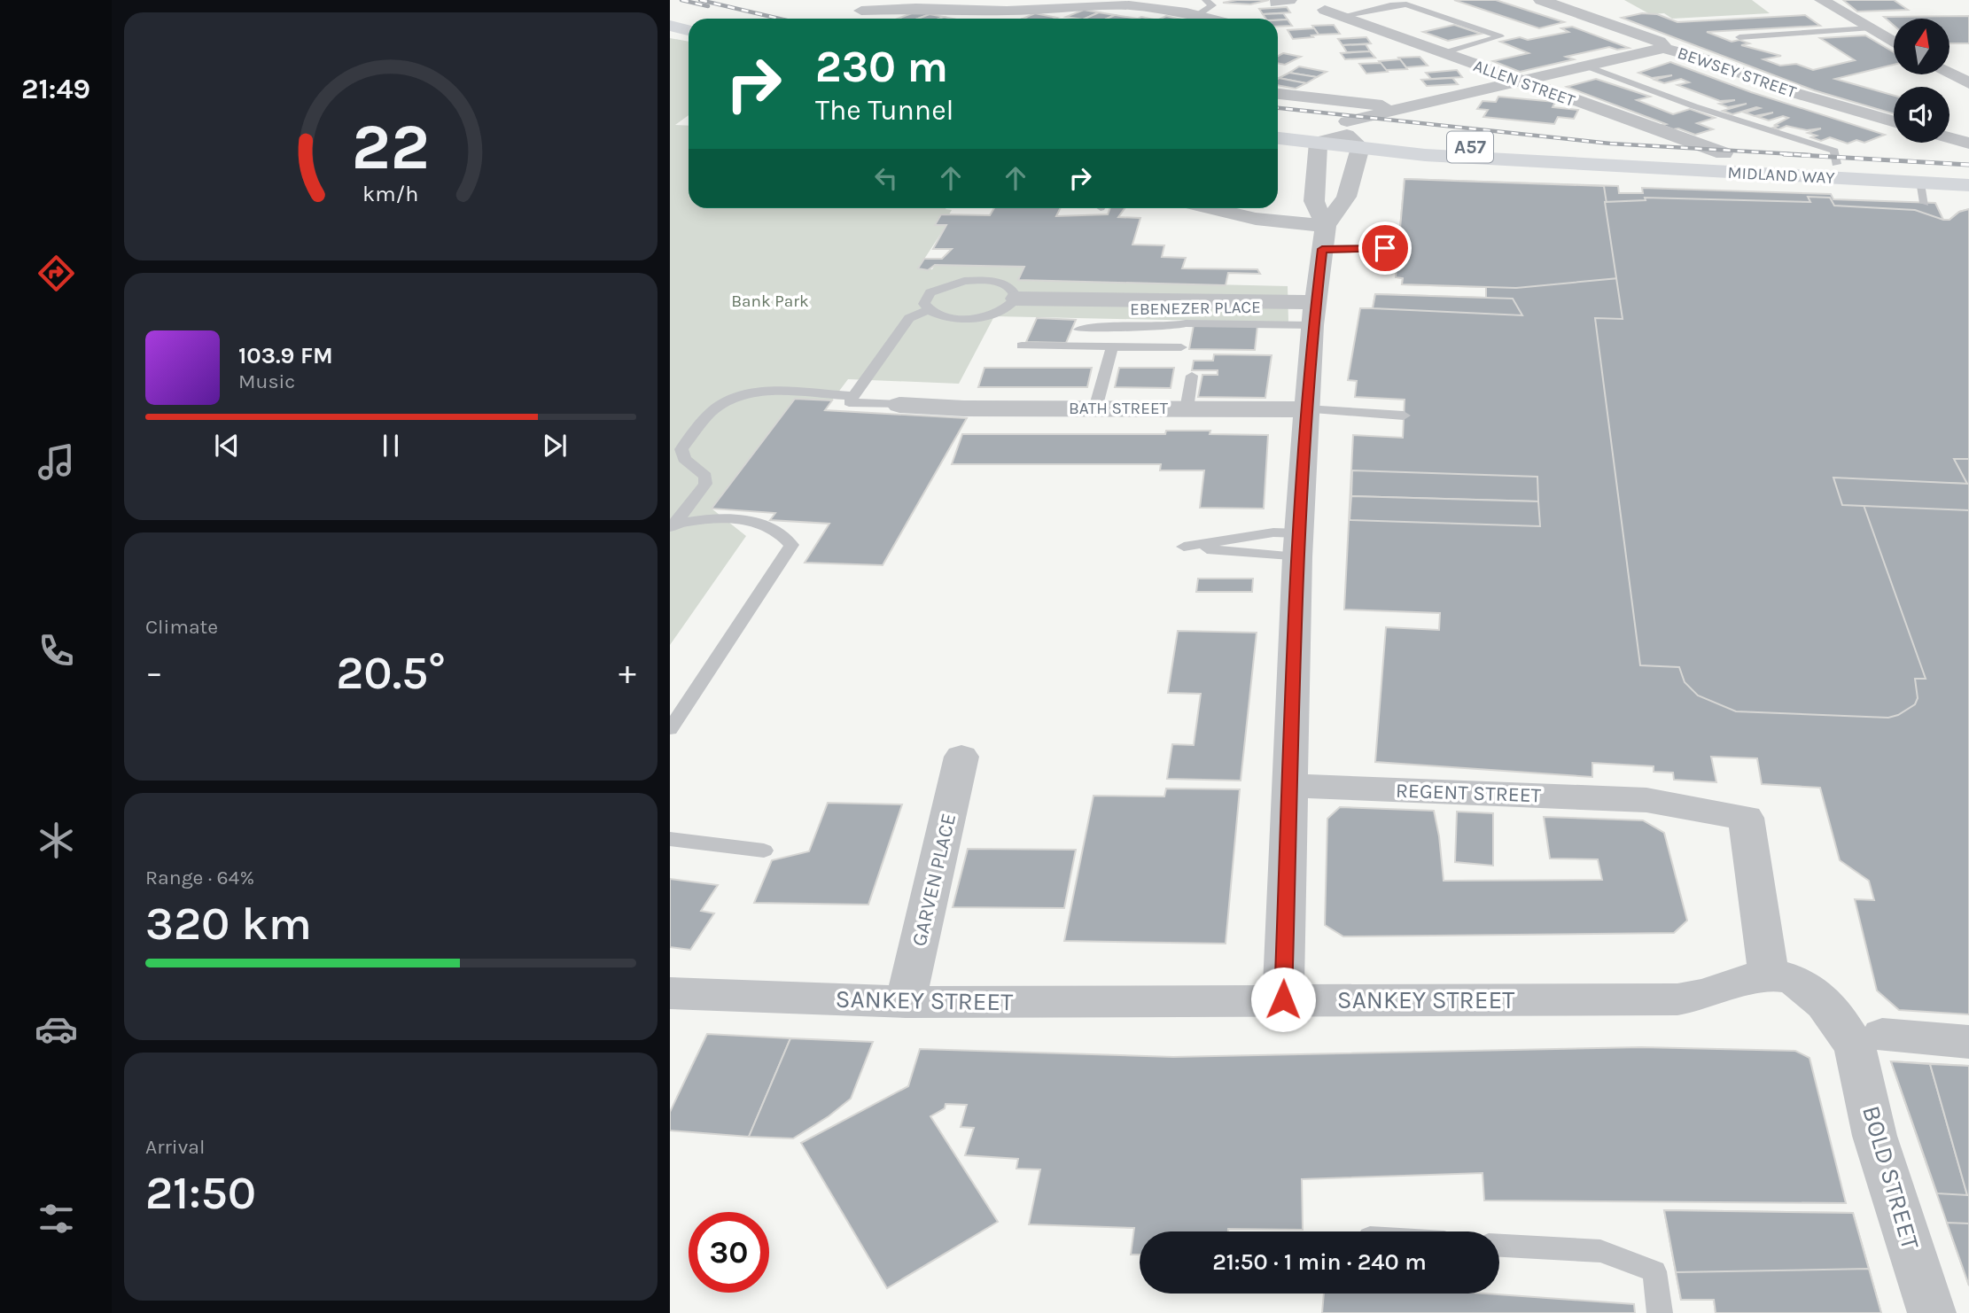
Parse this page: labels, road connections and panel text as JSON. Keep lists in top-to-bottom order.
{
  "streets": {
    "highway": ["A57", "MIDLAND WAY"],
    "street": [
      "BEWSEY STREET",
      "ALLEN STREET",
      "BATH STREET",
      "REGENT STREET",
      "GARVEN PLACE",
      "SANKEY STREET",
      "BOLD STREET"
    ],
    "lane": ["EBENEZER PLACE"]
  },
  "crossings": [
    ["REGENT STREET", "SANKEY STREET"],
    ["GARVEN PLACE", "SANKEY STREET"],
    ["SANKEY STREET", "BOLD STREET"]
  ],
  "parks": ["Bank Park"],
  "north": "top",
  "page": {
    "tabs": "21:49",
    "turn": ["230 m", "The Tunnel"],
    "song": ["103.9 FM", "Music"],
    "tile": [
      "Climate",
      ["Range · 64%", "320 km"],
      ["Arrival", "21:50"]
    ],
    "heat": ["−", "20.5°", "+"],
    "limit": "30",
    "trip": "21:50 · 1 min · 240 m",
    "gauge": ["22", "km/h"]
  }
}
